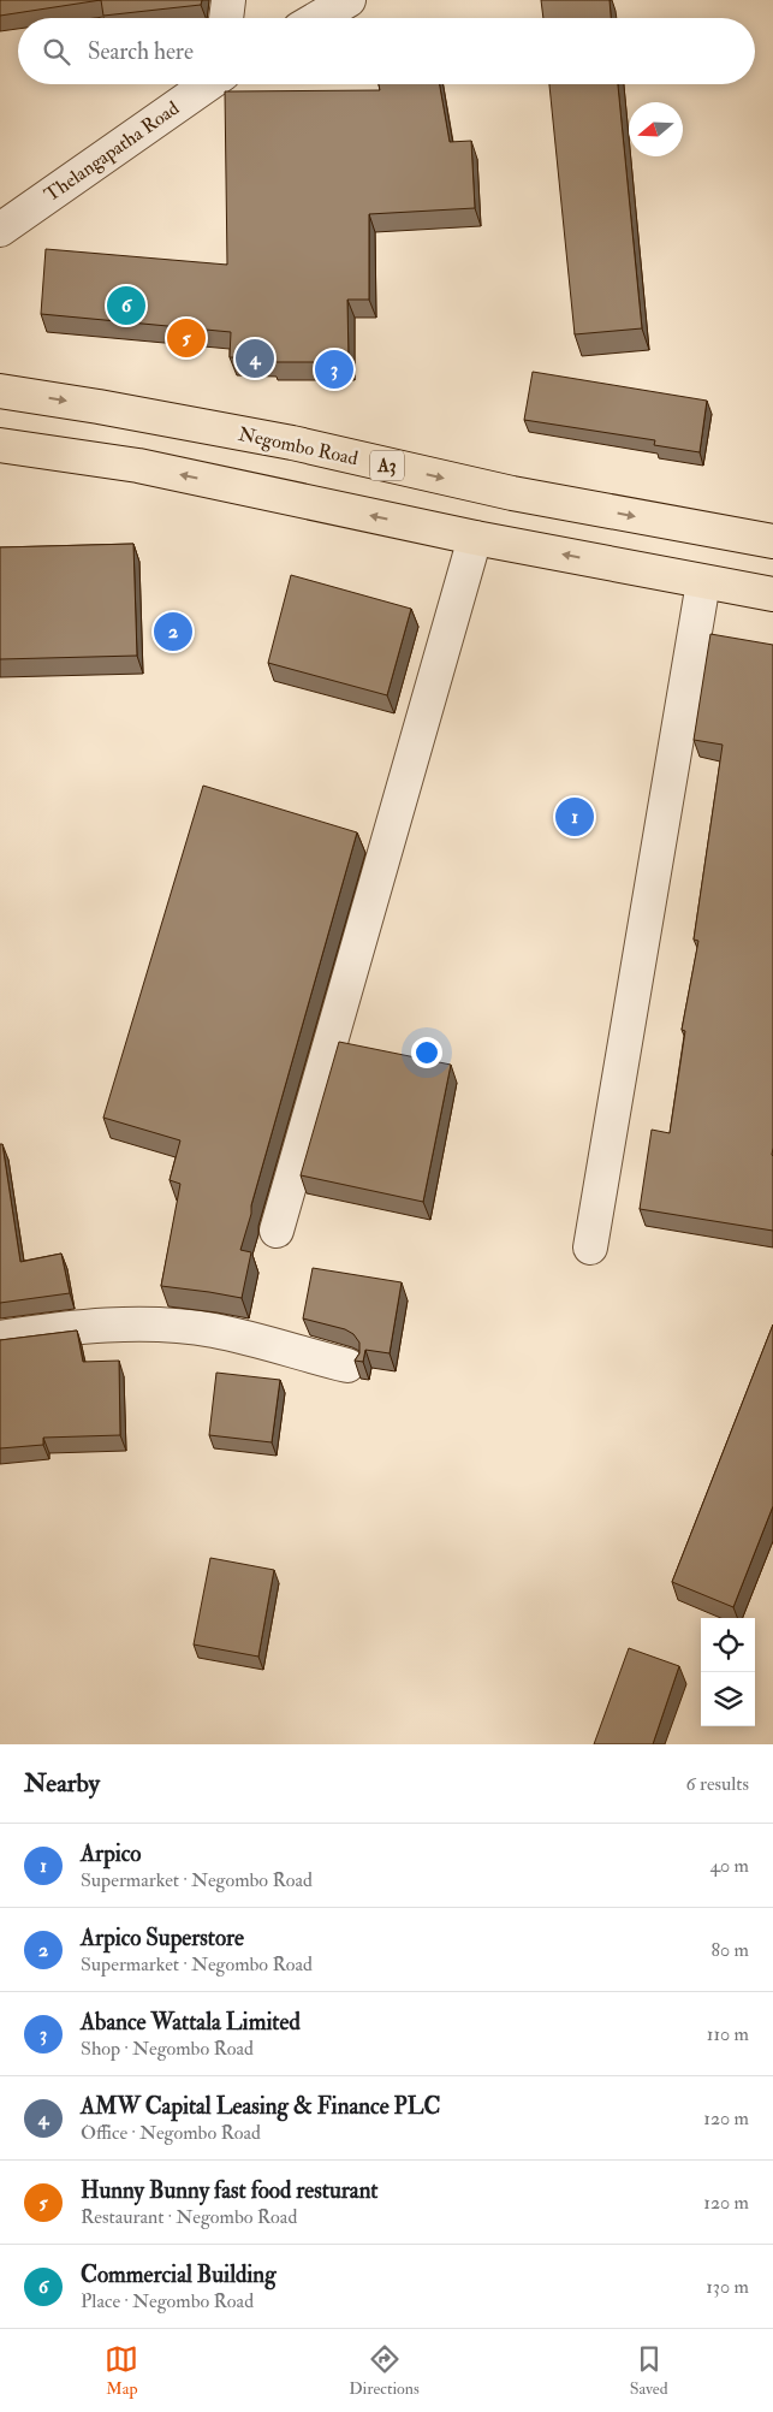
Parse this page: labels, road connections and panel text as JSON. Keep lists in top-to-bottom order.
{
  "streets": {
    "highway": ["Negombo Road", "A3"],
    "street": ["Thelangapatha Road"]
  },
  "north": "left",
  "page": {
    "search": "Search here",
    "pins": [
      "6",
      "5",
      "4",
      "3",
      "2",
      "1"
    ],
    "heading": ["Nearby", "6 results"],
    "list": [
      {
        "mark": "1",
        "name": "Arpico",
        "note": "Supermarket · Negombo Road",
        "value": "40 m"
      },
      {
        "mark": "2",
        "name": "Arpico Superstore",
        "note": "Supermarket · Negombo Road",
        "value": "80 m"
      },
      {
        "mark": "3",
        "name": "Abance Wattala Limited",
        "note": "Shop · Negombo Road",
        "value": "110 m"
      },
      {
        "mark": "4",
        "name": "AMW Capital Leasing & Finance PLC",
        "note": "Office · Negombo Road",
        "value": "120 m"
      },
      {
        "mark": "5",
        "name": "Hunny Bunny fast food resturant",
        "note": "Restaurant · Negombo Road",
        "value": "120 m"
      },
      {
        "mark": "6",
        "name": "Commercial Building",
        "note": "Place · Negombo Road",
        "value": "130 m"
      }
    ],
    "nav": ["Map", "Directions", "Saved"]
  }
}
